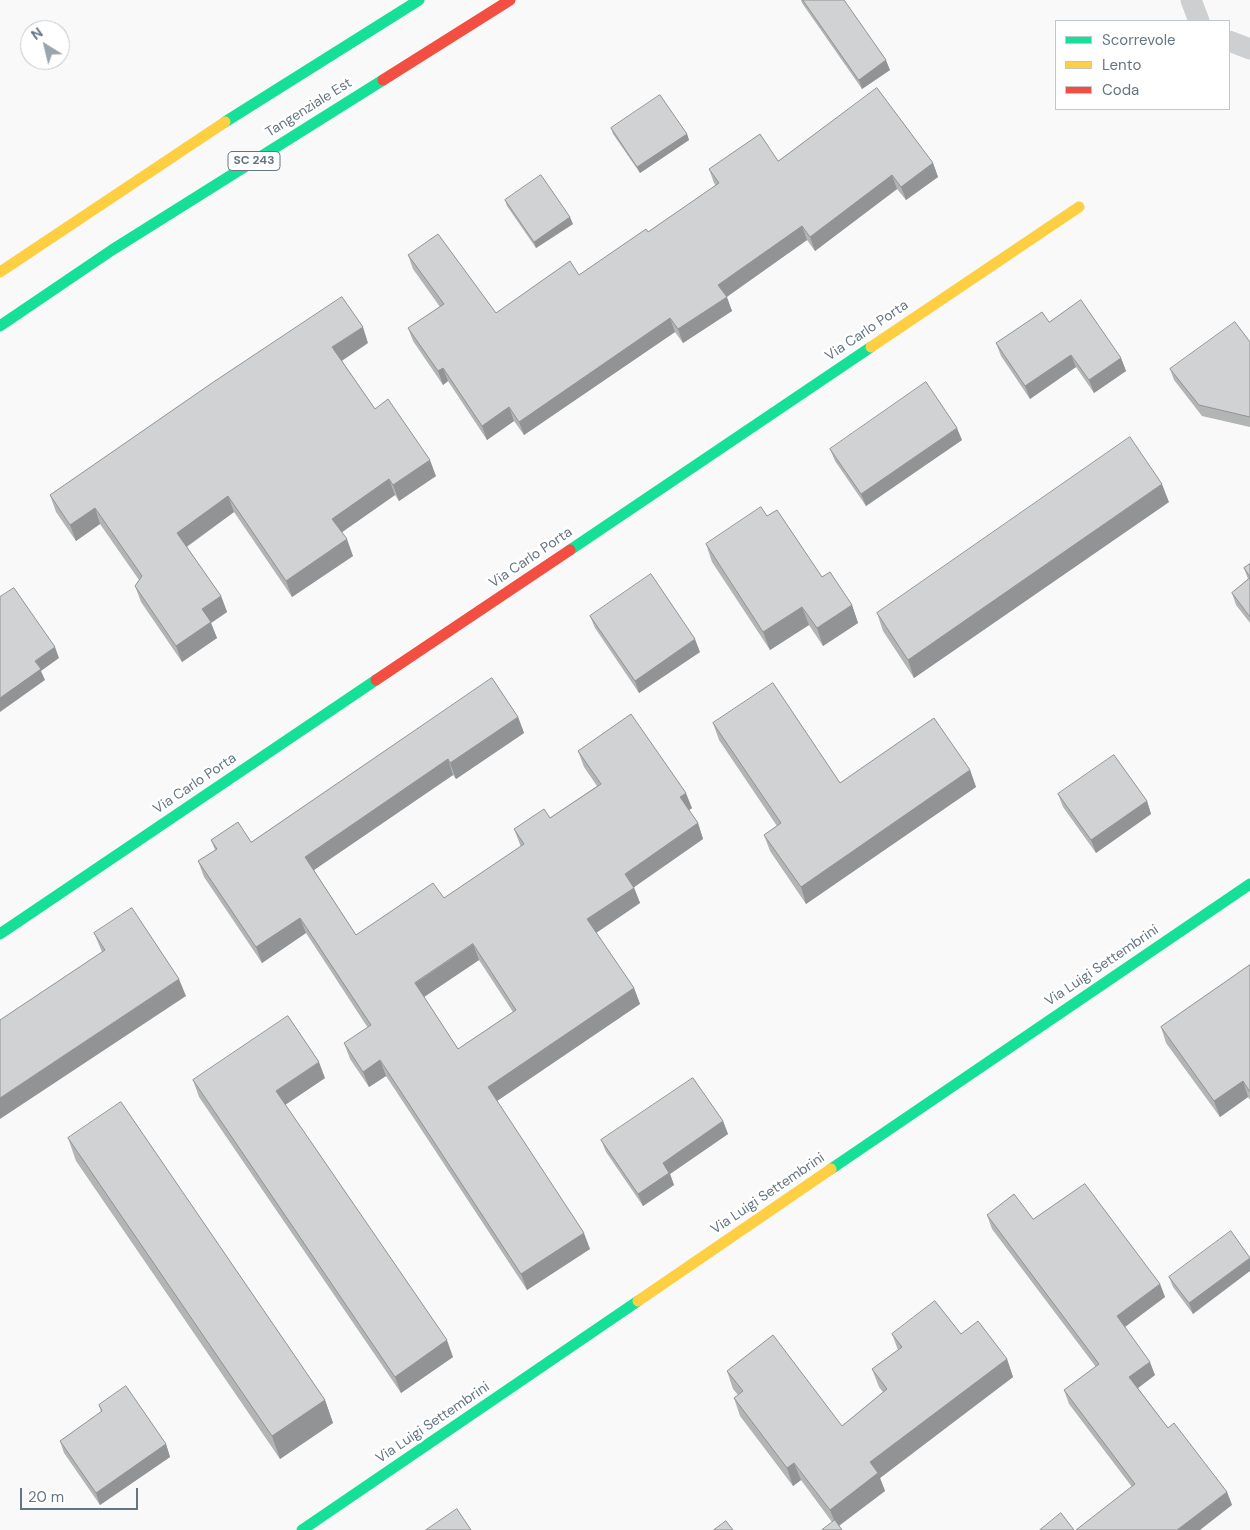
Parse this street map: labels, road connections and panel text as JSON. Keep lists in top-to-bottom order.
{
  "streets": {
    "main road": [
      "Tangenziale Est",
      "SC 243",
      "Via Carlo Porta",
      "Via Luigi Settembrini"
    ]
  },
  "legend": ["Scorrevole", "Lento", "Coda"],
  "scale_bar": "20 m",
  "north": "top left"
}
